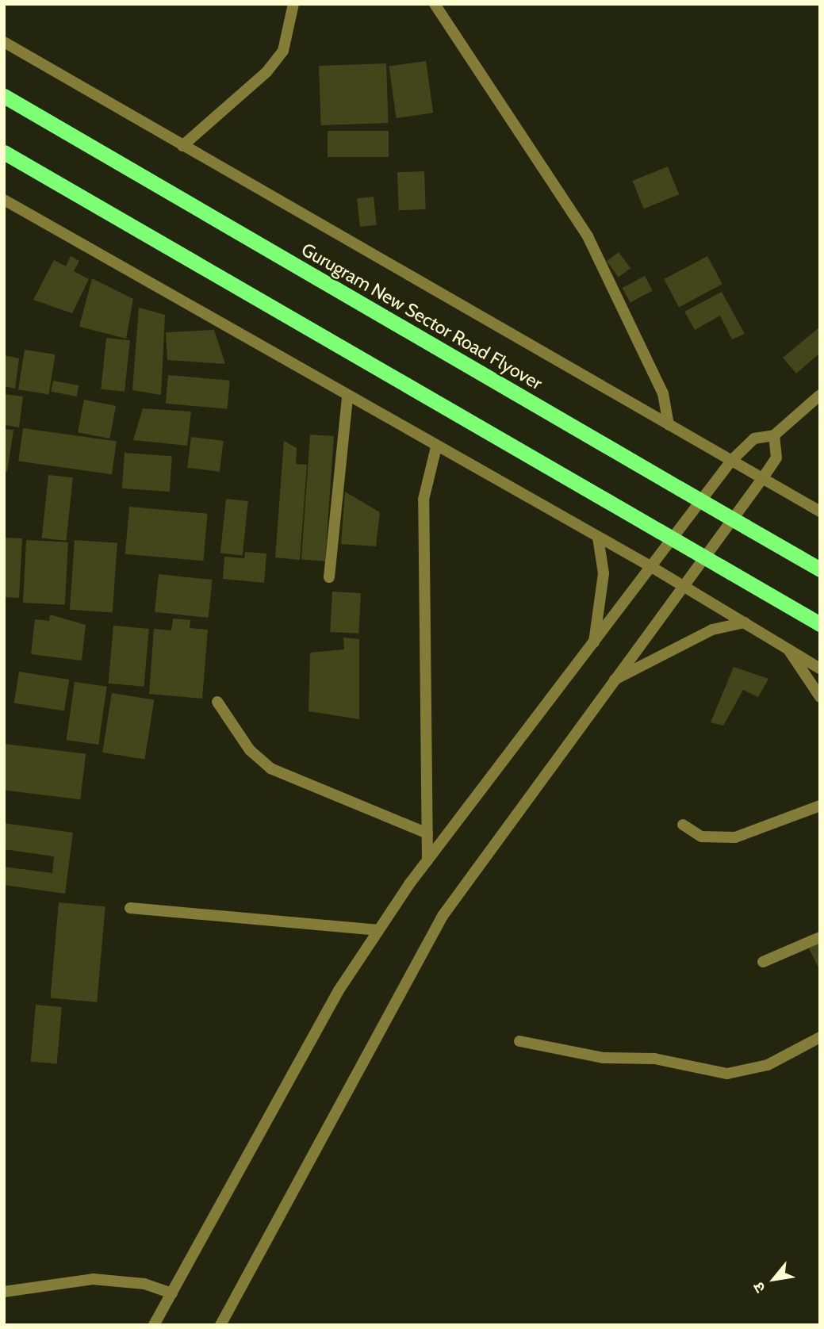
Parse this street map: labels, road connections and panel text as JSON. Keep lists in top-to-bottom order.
{
  "streets": {
    "highway": ["Gurugram New Sector Road Flyover"]
  },
  "north": "bottom left"
}
